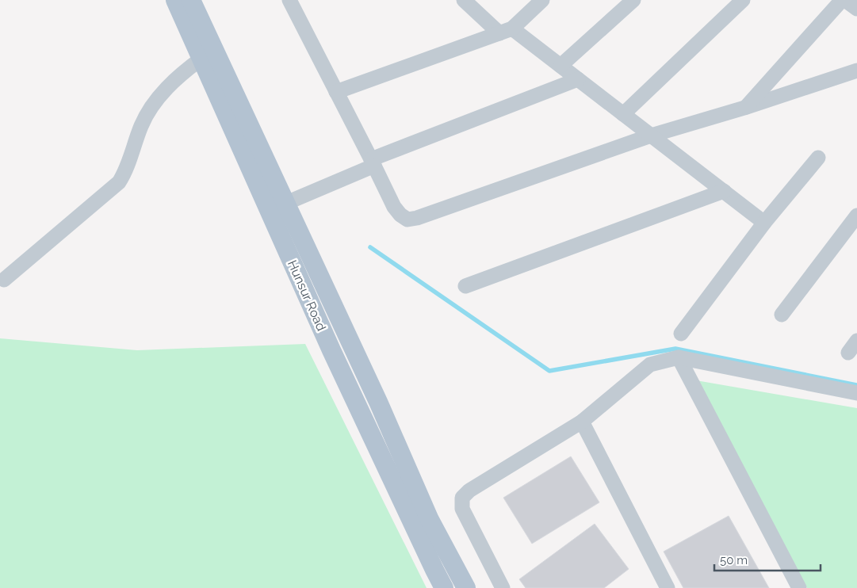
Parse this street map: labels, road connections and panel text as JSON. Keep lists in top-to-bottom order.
{
  "streets": {
    "main road": ["Hunsur Road"]
  },
  "scale_bar": "50 m"
}
